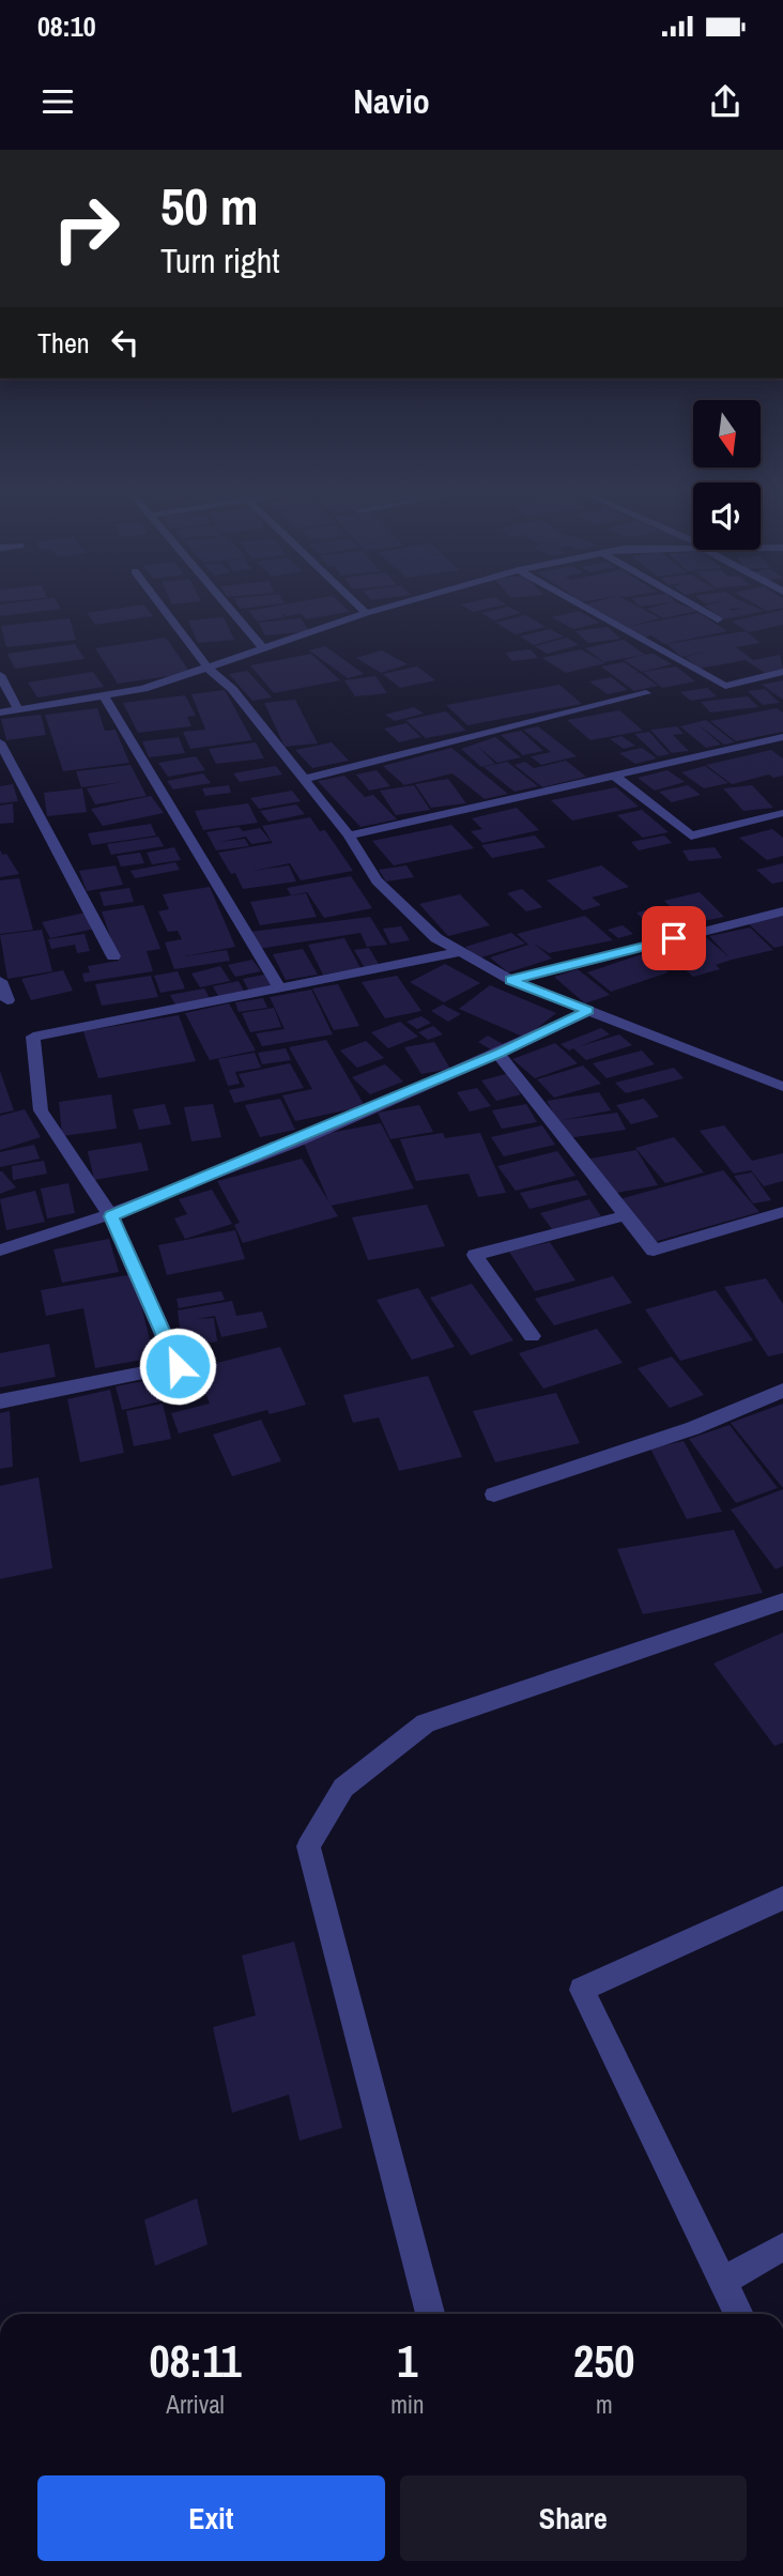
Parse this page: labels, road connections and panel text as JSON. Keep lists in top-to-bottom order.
{
  "north": "bottom",
  "page": {
    "status": "08:10",
    "header": "Navio",
    "turn": ["50 m", "Turn right"],
    "then": "Then",
    "eta": [
      "08:11",
      "Arrival",
      "1",
      "min",
      "250",
      "m"
    ],
    "buttons": ["Exit", "Share"]
  }
}
